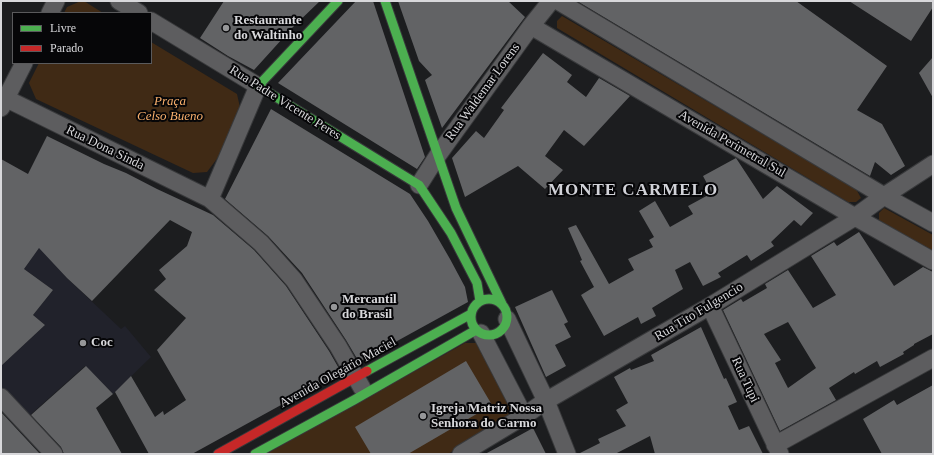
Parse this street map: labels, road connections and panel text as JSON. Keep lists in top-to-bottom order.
{
  "streets": {
    "main road": ["Rua Padre Vicente Peres", "Avenida Olegário Maciel"],
    "street": [
      "Rua Waldemar Lorens",
      "Avenida Perimetral Sul",
      "Rua Dona Sinda",
      "Rua Tito Fulgencio",
      "Rua Tupi"
    ]
  },
  "crossings": [
    ["Rua Waldemar Lorens", "Rua Padre Vicente Peres"],
    ["Rua Waldemar Lorens", "Avenida Perimetral Sul"],
    ["Avenida Perimetral Sul", "Rua Tito Fulgencio"],
    ["Rua Dona Sinda", "Avenida Olegário Maciel"],
    ["Rua Tito Fulgencio", "Rua Tupi"]
  ],
  "districts": ["MONTE CARMELO"],
  "parks": ["Praça Celso Bueno"],
  "places": [
    "Restaurante do Waltinho",
    "Mercantil do Brasil",
    "Coc",
    "Igreja Matriz Nossa Senhora do Carmo"
  ],
  "legend": ["Livre", "Parado"]
}
